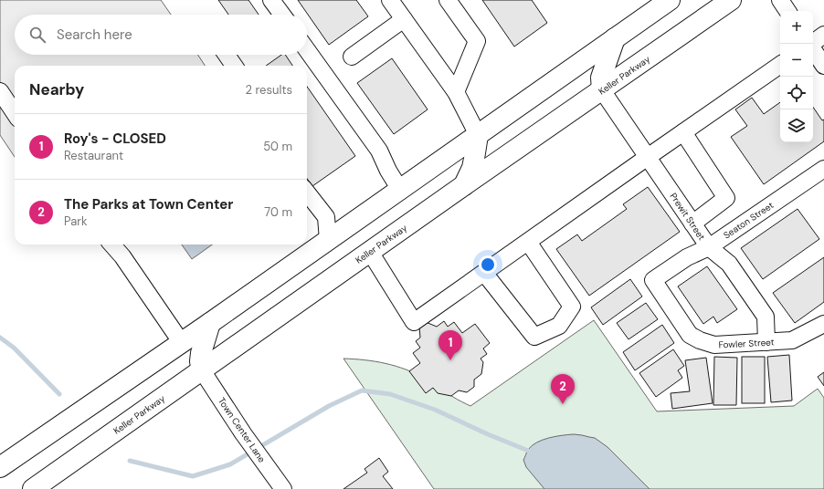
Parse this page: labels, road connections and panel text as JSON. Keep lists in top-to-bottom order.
{
  "streets": {
    "main road": ["Keller Parkway"],
    "street": [
      "Prewit Street",
      "Seaton Street",
      "Fowler Street",
      "Town Center Lane"
    ]
  },
  "crossings": [
    ["Keller Parkway", "Prewit Street"],
    ["Keller Parkway", "Town Center Lane"],
    ["Prewit Street", "Seaton Street"],
    ["Prewit Street", "Fowler Street"],
    ["Seaton Street", "Fowler Street"]
  ],
  "page": {
    "map_buttons": ["+", "−"],
    "search": "Search here",
    "heading": ["Nearby", "2 results"],
    "list": [
      {
        "mark": "1",
        "name": "Roy's - CLOSED",
        "note": "Restaurant",
        "value": "50 m"
      },
      {
        "mark": "2",
        "name": "The Parks at Town Center",
        "note": "Park",
        "value": "70 m"
      }
    ],
    "pins": ["1", "2"]
  }
}
